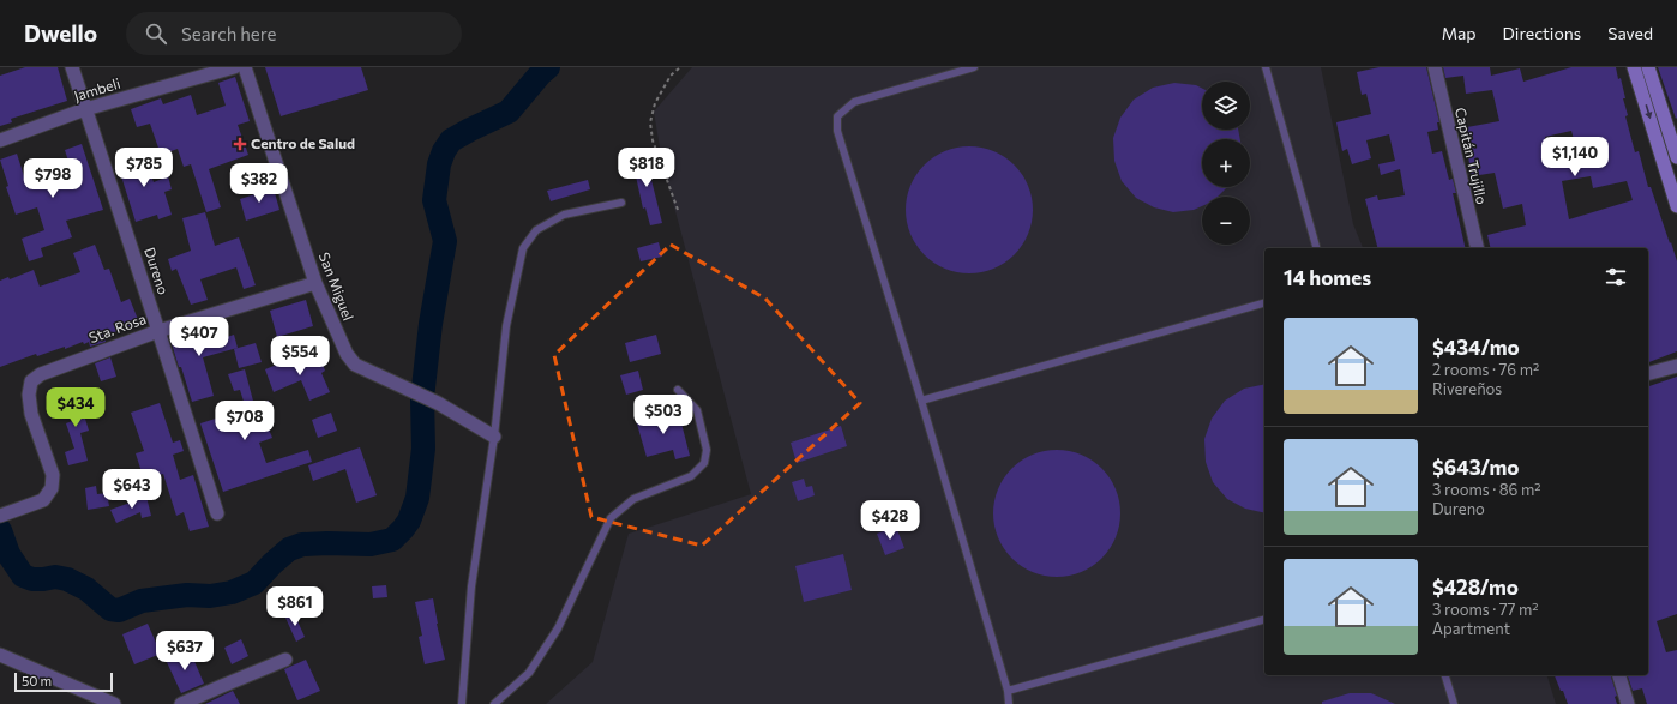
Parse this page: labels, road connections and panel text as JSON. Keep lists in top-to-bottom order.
{
  "streets": {
    "street": [
      "Jambeli",
      "Capitán Trujillo",
      "Dureno",
      "San Miguel",
      "Sta. Rosa"
    ]
  },
  "crossings": [
    ["Jambeli", "Dureno"],
    ["Dureno", "Sta. Rosa"],
    ["San Miguel", "Sta. Rosa"]
  ],
  "places": {
    "health": ["Centro de Salud"]
  },
  "scale_bar": "50 m",
  "page": {
    "header": "Dwello",
    "search": "Search here",
    "nav": ["Map", "Directions", "Saved"],
    "map_buttons": ["+", "−"],
    "price": [
      "$1,140",
      "$785",
      "$818",
      "$798",
      "$382",
      "$407",
      "$554",
      "$434",
      "$503",
      "$708",
      "$643",
      "$428",
      "$861",
      "$637"
    ],
    "heading": "14 homes",
    "list": [
      {
        "name": "$434/mo",
        "note": "2 rooms · 76 m² · Rivereños"
      },
      {
        "name": "$643/mo",
        "note": "3 rooms · 86 m² · Dureno"
      },
      {
        "name": "$428/mo",
        "note": "3 rooms · 77 m² · Apartment"
      }
    ],
    "scale": "50 m"
  }
}
